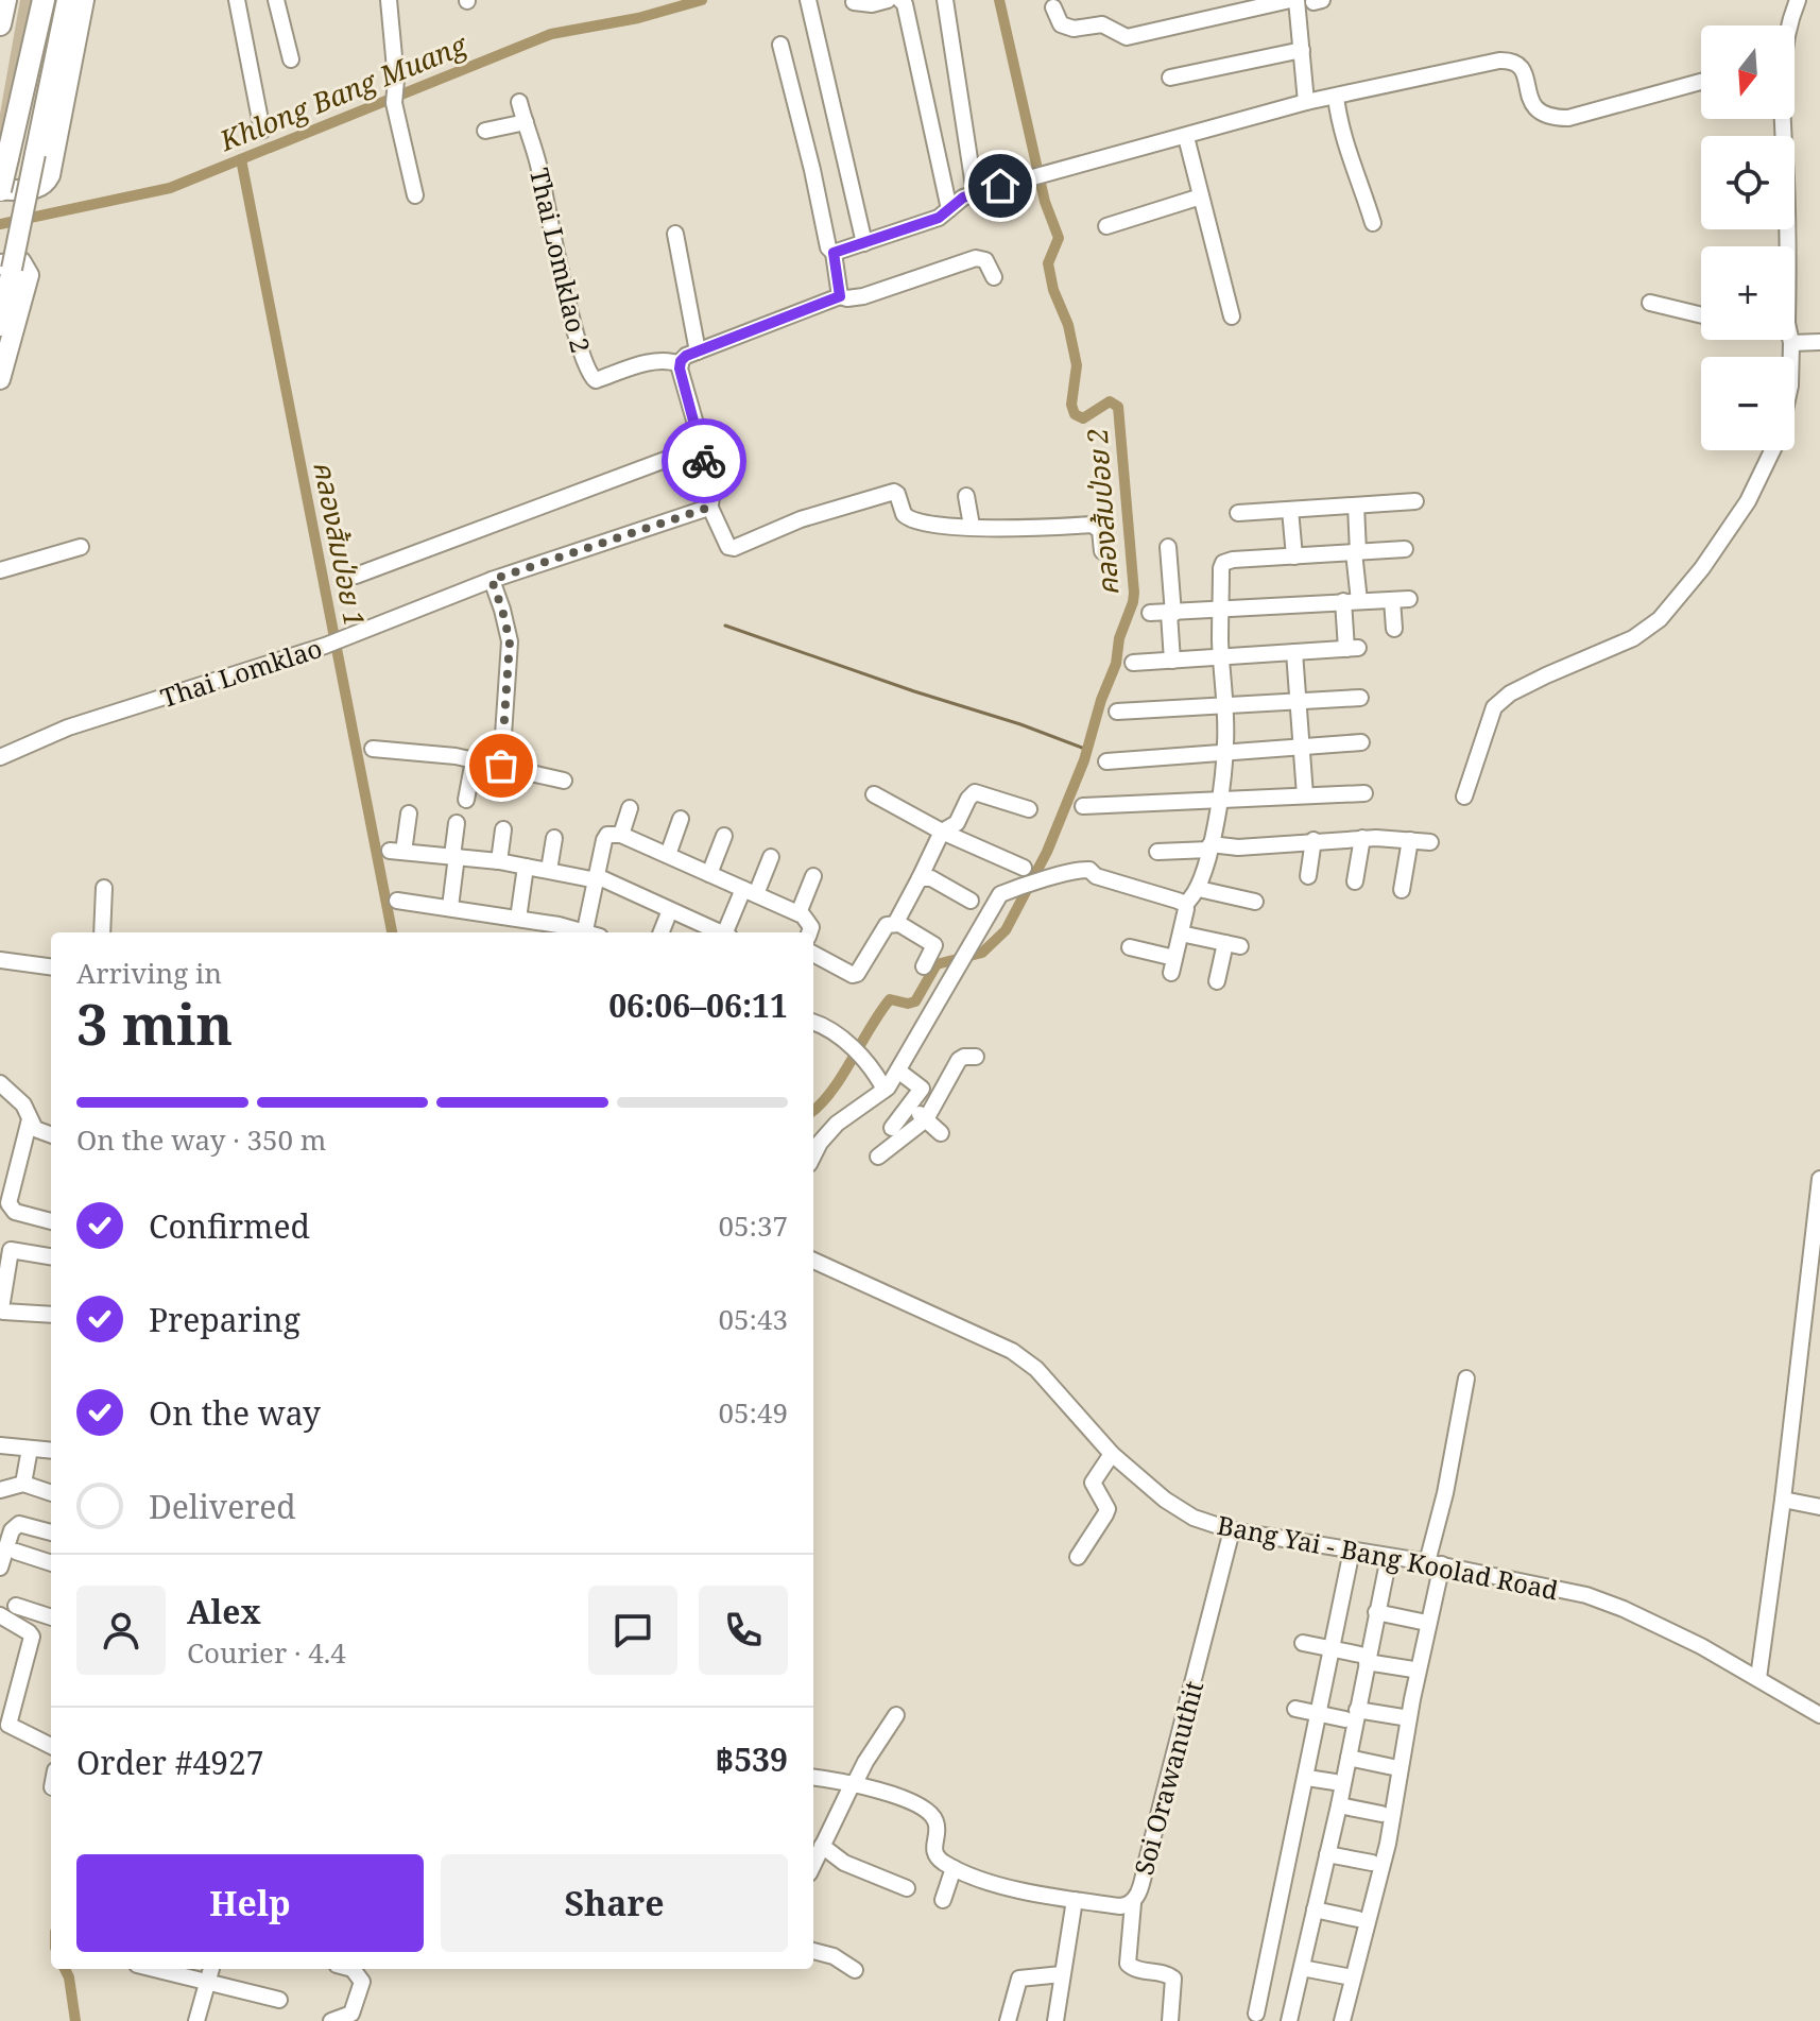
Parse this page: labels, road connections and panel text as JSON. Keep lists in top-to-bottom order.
{
  "streets": {
    "street": [
      "Thai Lomklao 2",
      "Thai Lomklao",
      "Bang Yai - Bang Koolad Road",
      "Soi Orawanuthit"
    ]
  },
  "crossings": [
    ["Bang Yai - Bang Koolad Road", "Soi Orawanuthit"]
  ],
  "water": ["Khlong Bang Muang", "คลองส้มป่อย 2", "คลองส้มป่อย 1"],
  "north": "bottom",
  "page": {
    "map_buttons": ["+", "−"],
    "heading": ["3 min", "Arriving in", "06:06–06:11"],
    "panel": [
      "Alex",
      "Courier · 4.4",
      "Order #4927",
      "฿539"
    ],
    "bar": "On the way · 350 m",
    "list": [
      ["Confirmed", "05:37"],
      ["Preparing", "05:43"],
      ["On the way", "05:49"],
      "Delivered"
    ],
    "buttons": ["Help", "Share"]
  }
}
